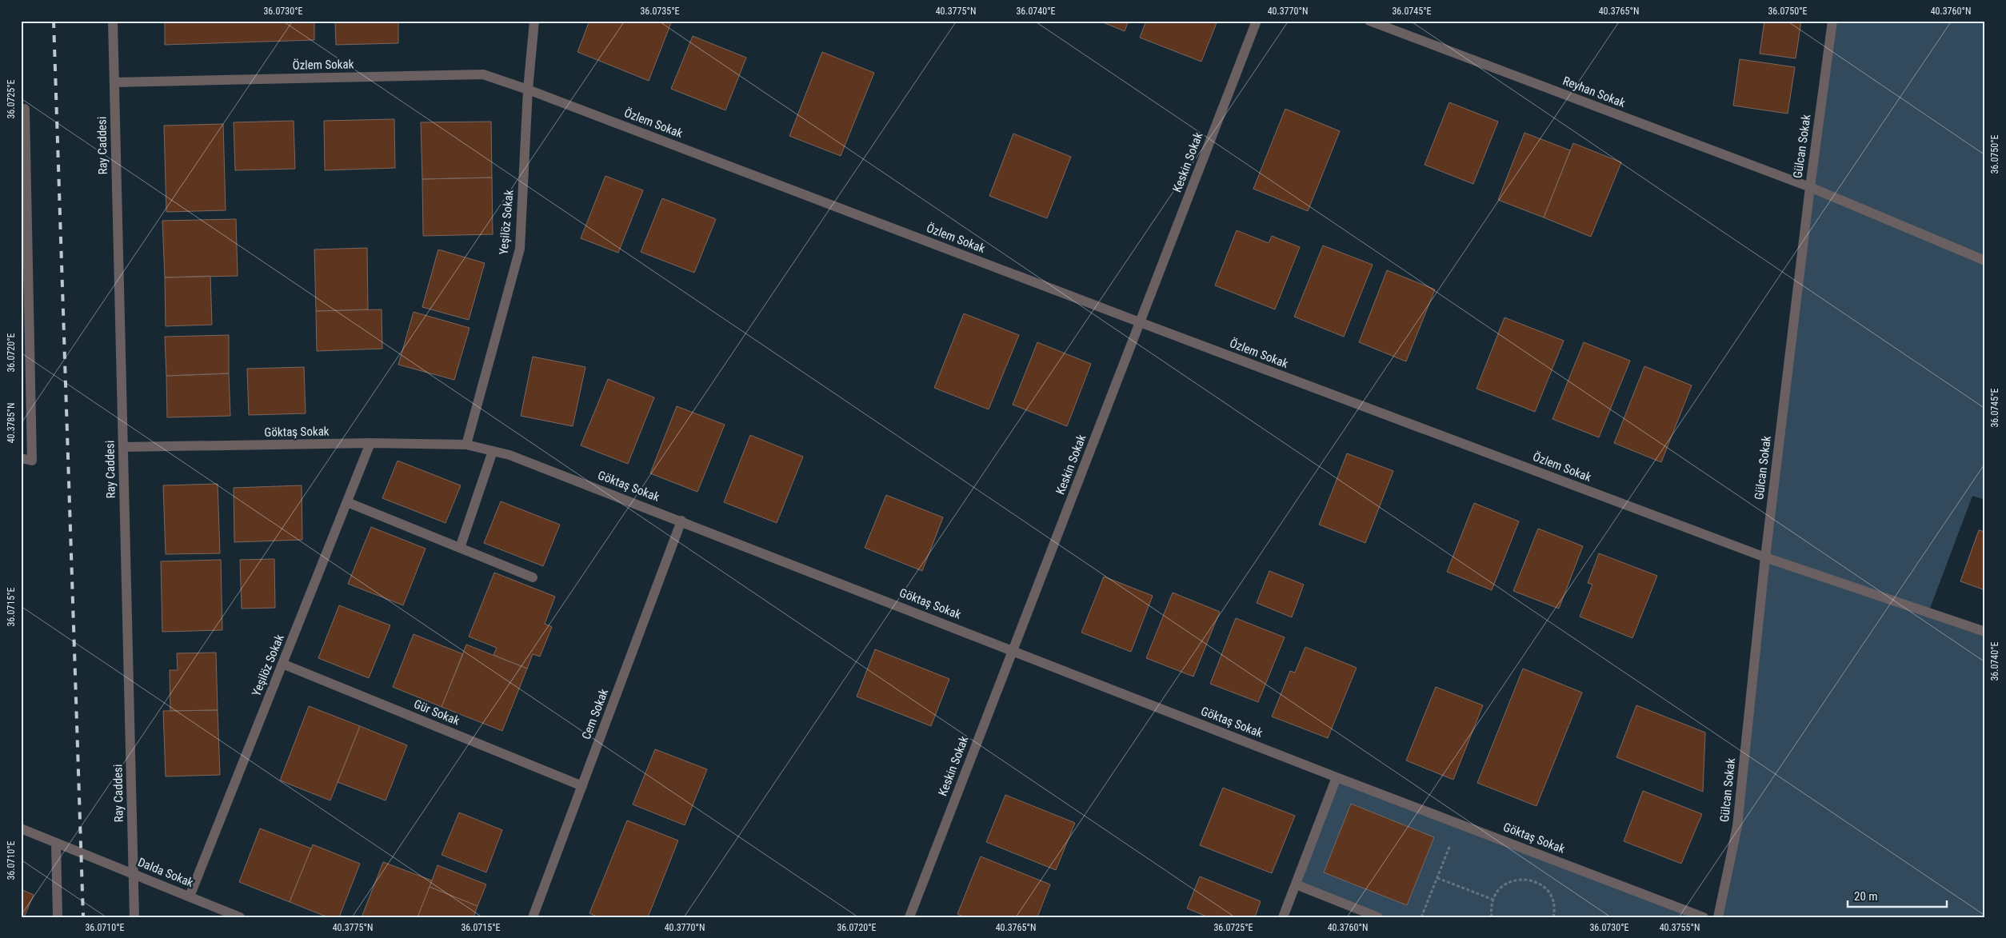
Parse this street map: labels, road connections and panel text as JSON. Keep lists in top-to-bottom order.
{
  "streets": {
    "street": [
      "Özlem Sokak",
      "Reyhan Sokak",
      "Ray Caddesi",
      "Gülcan Sokak",
      "Keskin Sokak",
      "Yeşilöz Sokak",
      "Göktaş Sokak",
      "Gür Sokak",
      "Cem Sokak",
      "Dalda Sokak"
    ]
  },
  "crossings": [
    ["Özlem Sokak", "Ray Caddesi"],
    ["Özlem Sokak", "Gülcan Sokak"],
    ["Özlem Sokak", "Keskin Sokak"],
    ["Özlem Sokak", "Yeşilöz Sokak"],
    ["Reyhan Sokak", "Gülcan Sokak"],
    ["Ray Caddesi", "Göktaş Sokak"],
    ["Ray Caddesi", "Dalda Sokak"],
    ["Keskin Sokak", "Göktaş Sokak"],
    ["Yeşilöz Sokak", "Göktaş Sokak"],
    ["Yeşilöz Sokak", "Gür Sokak"],
    ["Yeşilöz Sokak", "Dalda Sokak"],
    ["Göktaş Sokak", "Cem Sokak"],
    ["Gür Sokak", "Cem Sokak"]
  ],
  "scale_bar": "20 m",
  "coordinates": [
    "36.0730°E",
    "36.0735°E",
    "40.3775°N",
    "36.0740°E",
    "40.3770°N",
    "36.0745°E",
    "40.3765°N",
    "36.0750°E",
    "40.3760°N",
    "36.0725°E",
    "36.0720°E",
    "40.3785°N",
    "36.0715°E",
    "36.0710°E",
    "40.3755°N"
  ]
}
